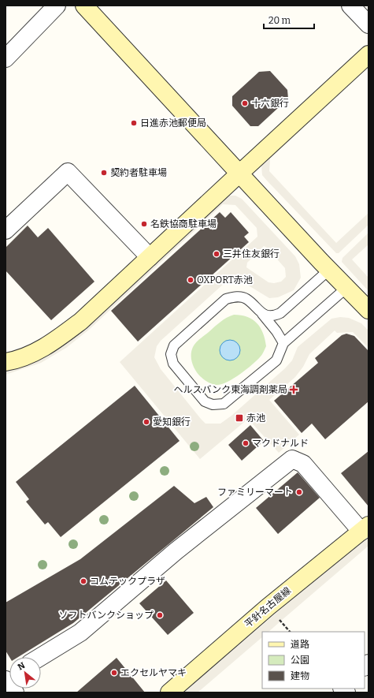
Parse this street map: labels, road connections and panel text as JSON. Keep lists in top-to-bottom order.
{
  "streets": {
    "street": ["平針名古屋線"]
  },
  "places": {
    "other": [
      "十六銀行",
      "日進赤池郵便局",
      "契約者駐車場",
      "名鉄協商駐車場",
      "三井住友銀行",
      "OXPORT赤池",
      "愛知銀行",
      "マクドナルド",
      "ファミリーマート",
      "コムテックプラザ",
      "ソフトバンクショップ",
      "エクセルヤマキ"
    ],
    "health": ["ヘルスバンク東海調剤薬局"],
    "transit": ["赤池"]
  },
  "legend": ["道路", "公園", "建物"],
  "scale_bar": "20 m",
  "north": "top left"
}
